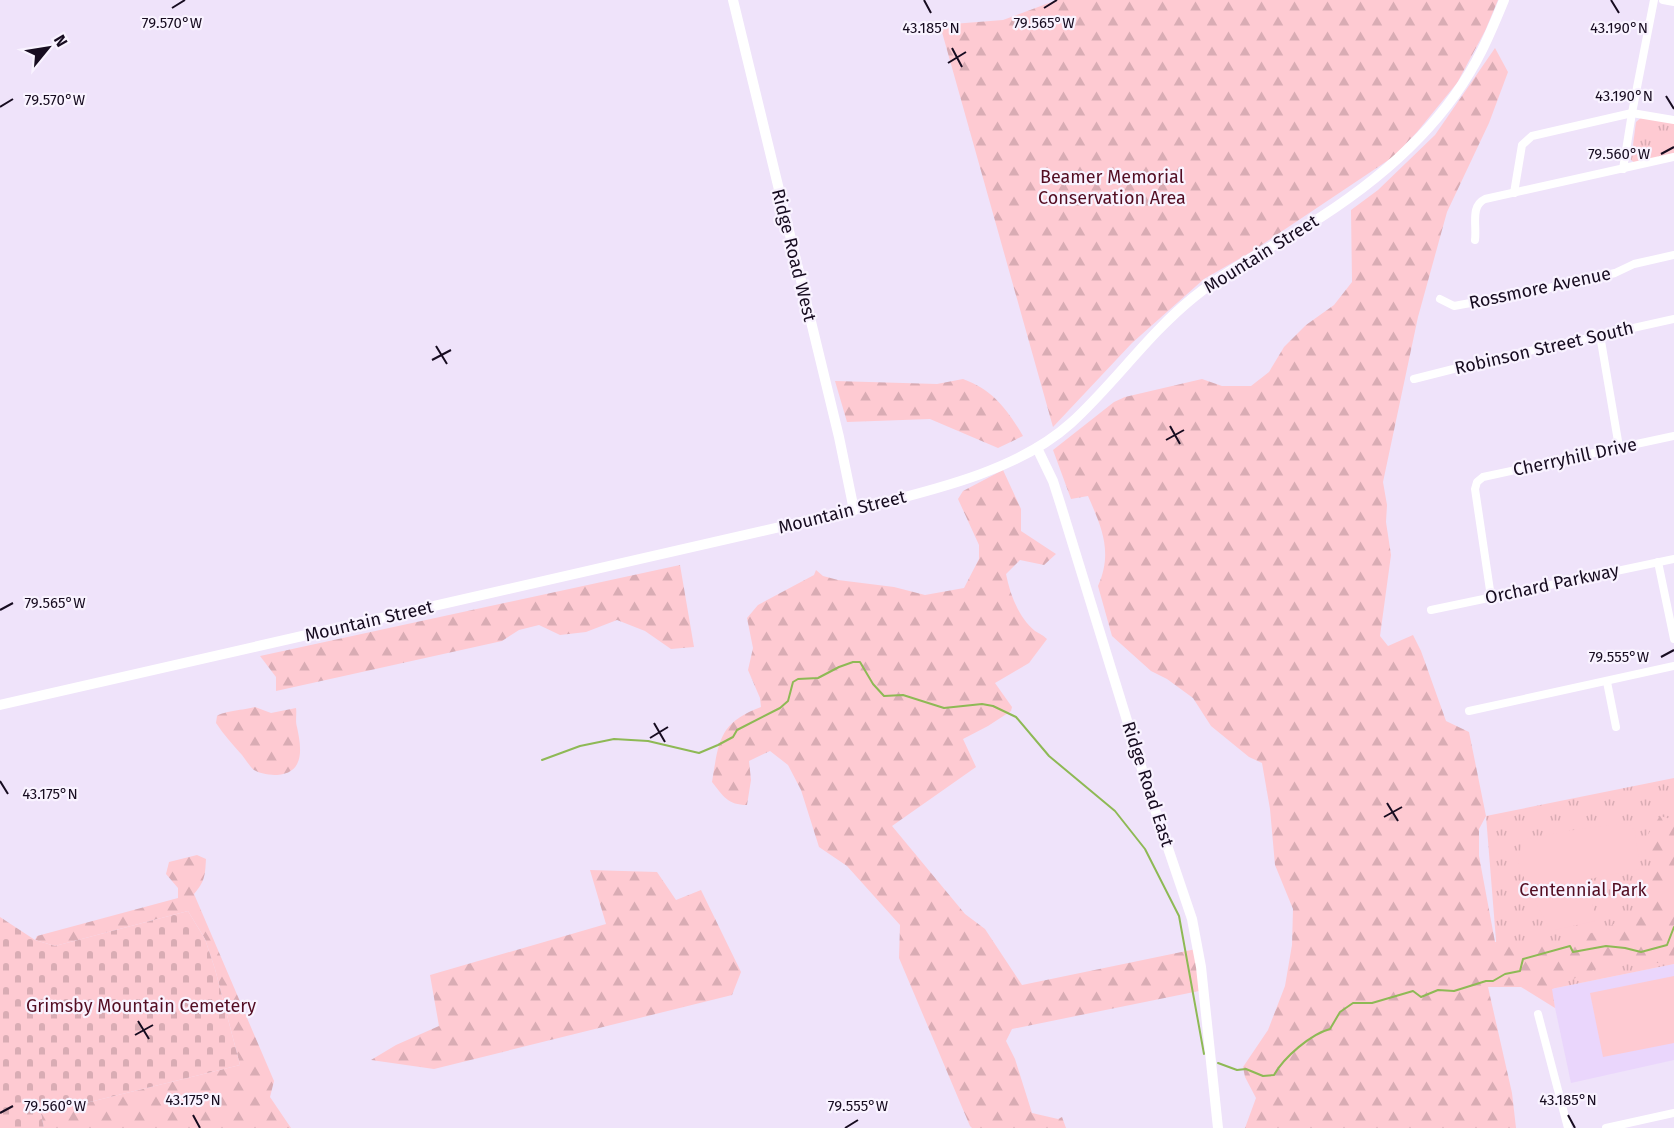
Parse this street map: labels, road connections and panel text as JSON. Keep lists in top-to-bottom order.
{
  "streets": {
    "main road": ["Mountain Street", "Ridge Road West", "Ridge Road East"],
    "street": [
      "Rossmore Avenue",
      "Robinson Street South",
      "Cherryhill Drive",
      "Orchard Parkway"
    ]
  },
  "crossings": [
    ["Mountain Street", "Ridge Road West"],
    ["Mountain Street", "Ridge Road East"],
    ["Cherryhill Drive", "Orchard Parkway"]
  ],
  "parks": ["Beamer Memorial Conservation Area", "Centennial Park", "Grimsby Mountain Cemetery"],
  "north": "top right",
  "coordinates": [
    "79.570°W",
    "79.565°W",
    "43.185°N",
    "43.190°N",
    "79.560°W",
    "79.555°W",
    "43.175°N"
  ]
}
